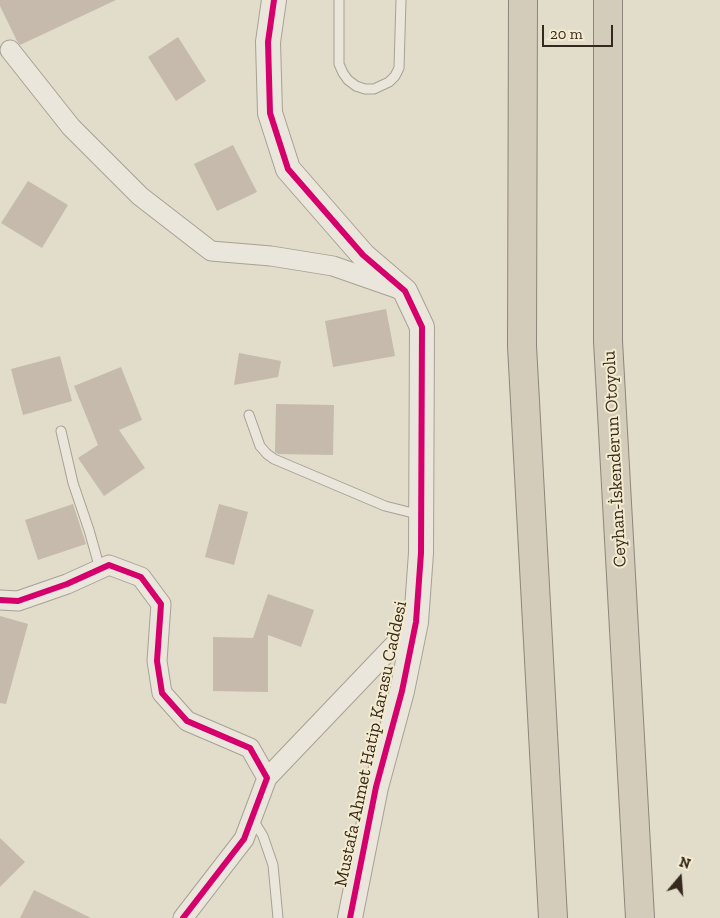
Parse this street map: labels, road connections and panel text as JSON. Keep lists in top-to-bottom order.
{
  "streets": {
    "highway": ["Ceyhan-İskenderun Otoyolu"],
    "street": ["Mustafa Ahmet Hatip Karasu Caddesi"]
  },
  "scale_bar": "20 m",
  "north": "top"
}
